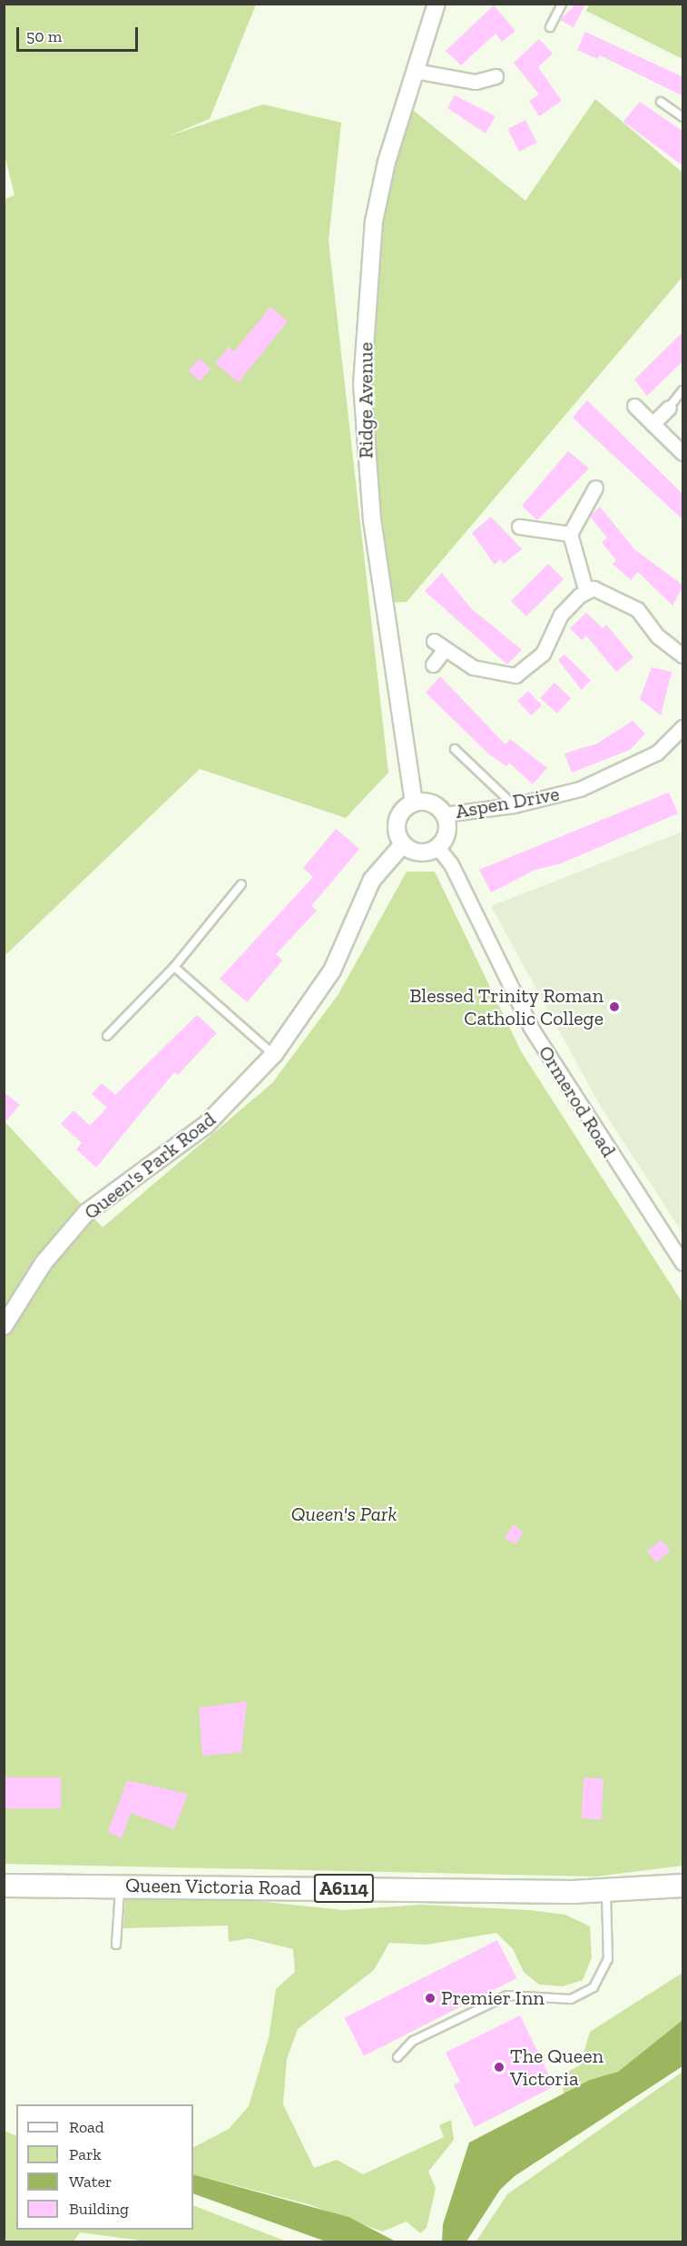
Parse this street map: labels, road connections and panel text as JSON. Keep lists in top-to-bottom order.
{
  "streets": {
    "highway": ["Queen Victoria Road", "A6114"],
    "street": [
      "Ridge Avenue",
      "Aspen Drive",
      "Ormerod Road",
      "Queen's Park Road"
    ]
  },
  "crossings": [
    ["Ridge Avenue", "Aspen Drive"],
    ["Ridge Avenue", "Ormerod Road"],
    ["Ridge Avenue", "Queen's Park Road"],
    ["Aspen Drive", "Ormerod Road"],
    ["Aspen Drive", "Queen's Park Road"],
    ["Ormerod Road", "Queen's Park Road"]
  ],
  "parks": ["Queen's Park"],
  "places": ["Blessed Trinity Roman Catholic College", "Premier Inn", "The Queen Victoria"],
  "legend": [
    "Road",
    "Park",
    "Water",
    "Building"
  ],
  "scale_bar": "50 m"
}
